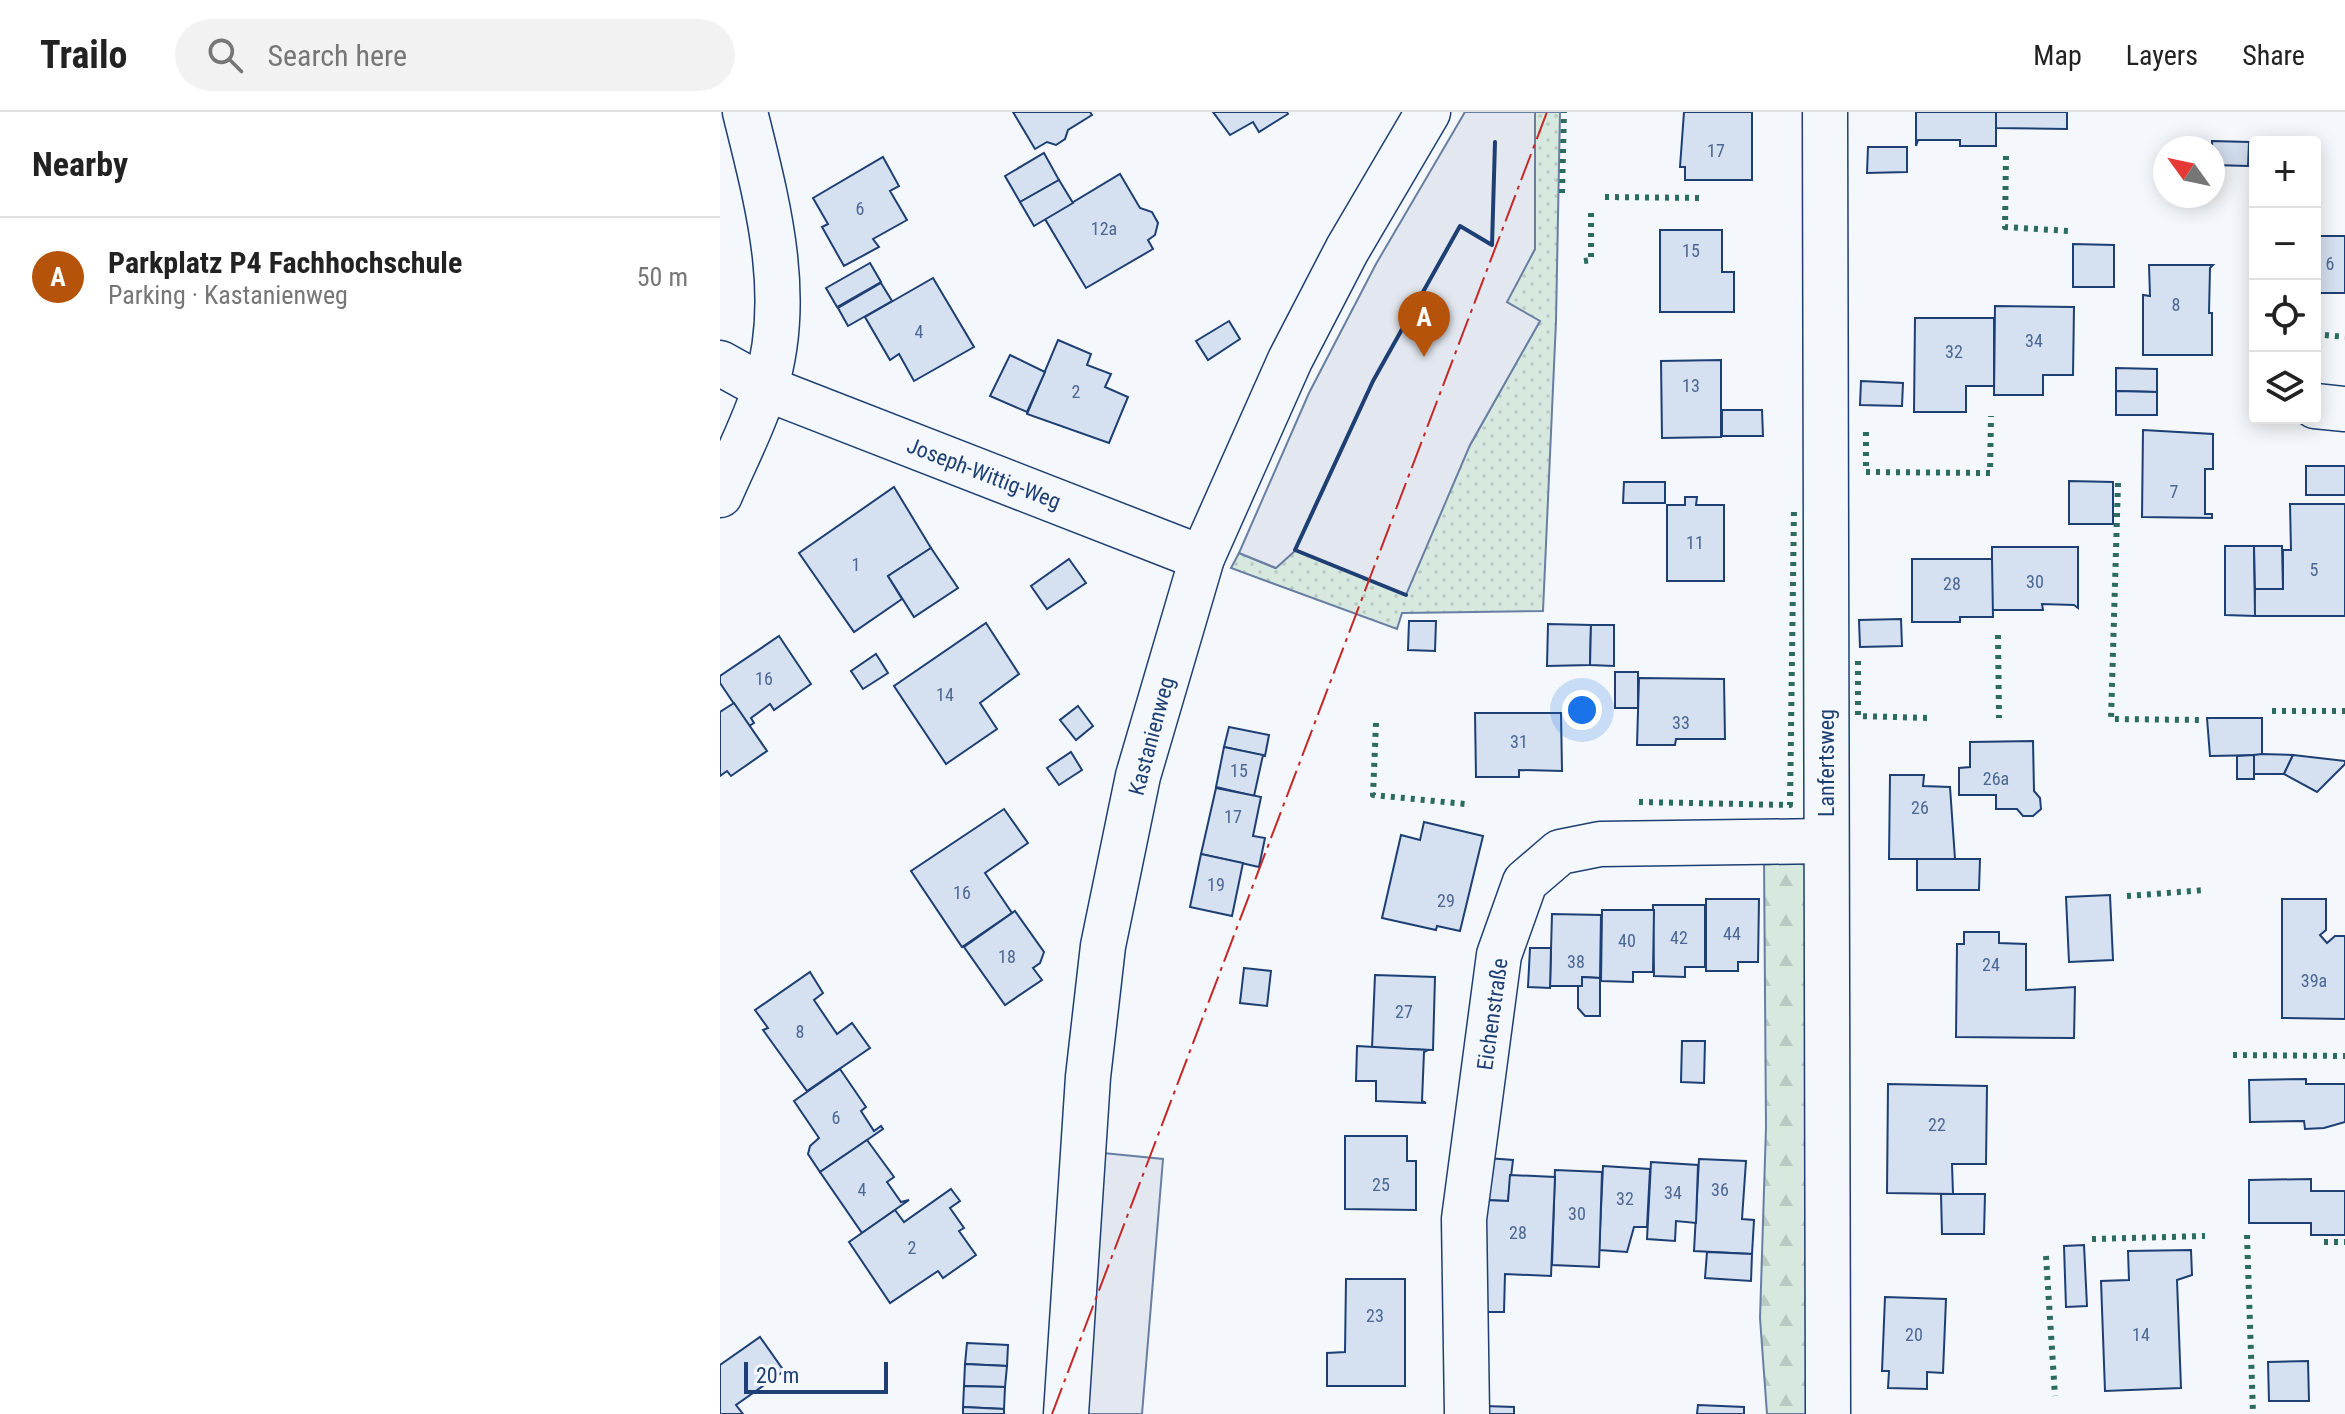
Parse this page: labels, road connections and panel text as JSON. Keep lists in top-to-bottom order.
{
  "streets": {
    "street": [
      "Joseph-Wittig-Weg",
      "Kastanienweg",
      "Lanfertsweg",
      "Eichenstraße"
    ]
  },
  "crossings": [
    ["Joseph-Wittig-Weg", "Kastanienweg"],
    ["Lanfertsweg", "Eichenstraße"]
  ],
  "house_numbers": [
    "17",
    "6",
    "12a",
    "15",
    "6",
    "8",
    "4",
    "34",
    "32",
    "13",
    "2",
    "7",
    "11",
    "1",
    "5",
    "30",
    "28",
    "16",
    "14",
    "33",
    "31",
    "15",
    "26a",
    "26",
    "17",
    "19",
    "16",
    "29",
    "44",
    "42",
    "40",
    "18",
    "38",
    "24",
    "39a",
    "27",
    "8",
    "6",
    "22",
    "25",
    "4",
    "36",
    "34",
    "32",
    "30",
    "28",
    "2",
    "23",
    "20",
    "14"
  ],
  "scale_bar": "20 m",
  "north": "top left",
  "page": {
    "header": "Trailo",
    "search": "Search here",
    "nav": ["Map", "Layers", "Share"],
    "heading": "Nearby",
    "map_buttons": ["+", "−"],
    "list": [
      {
        "mark": "A",
        "name": "Parkplatz P4 Fachhochschule",
        "note": "Parking · Kastanienweg",
        "value": "50 m"
      }
    ],
    "pins": "A",
    "scale": "20 m"
  }
}
